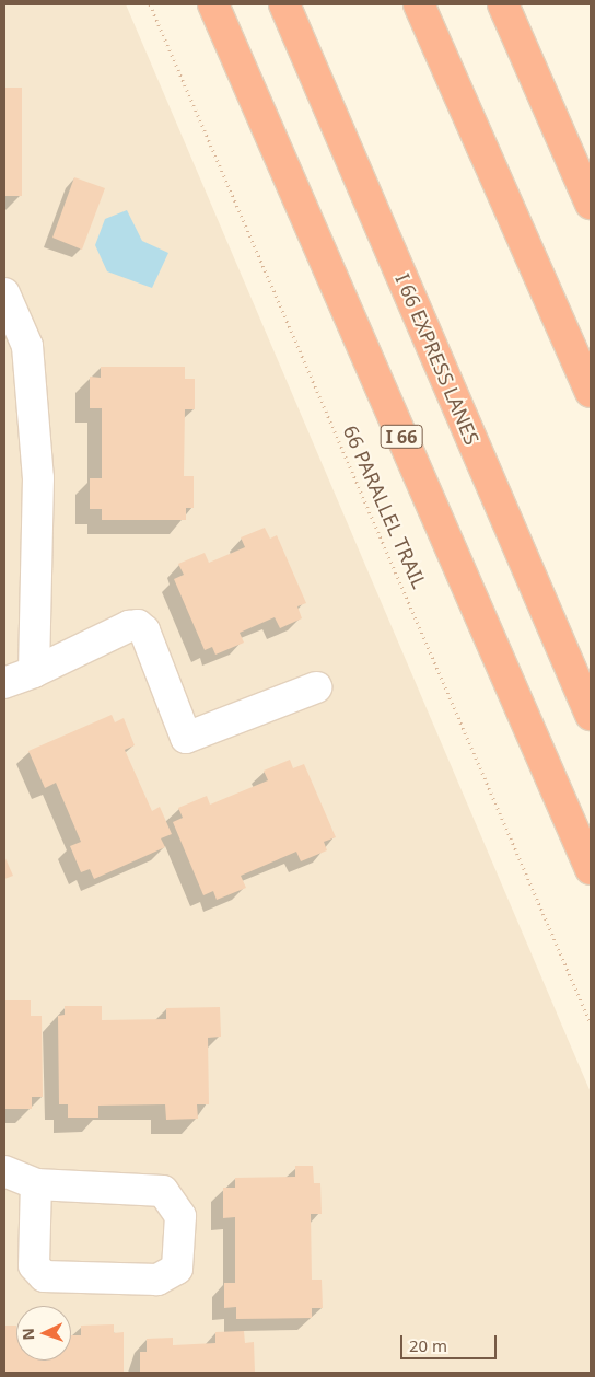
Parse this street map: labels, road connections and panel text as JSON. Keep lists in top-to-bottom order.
{
  "streets": {
    "highway": ["I 66 EXPRESS LANES", "I 66"],
    "path": ["66 PARALLEL TRAIL"]
  },
  "scale_bar": "20 m",
  "north": "left"
}
